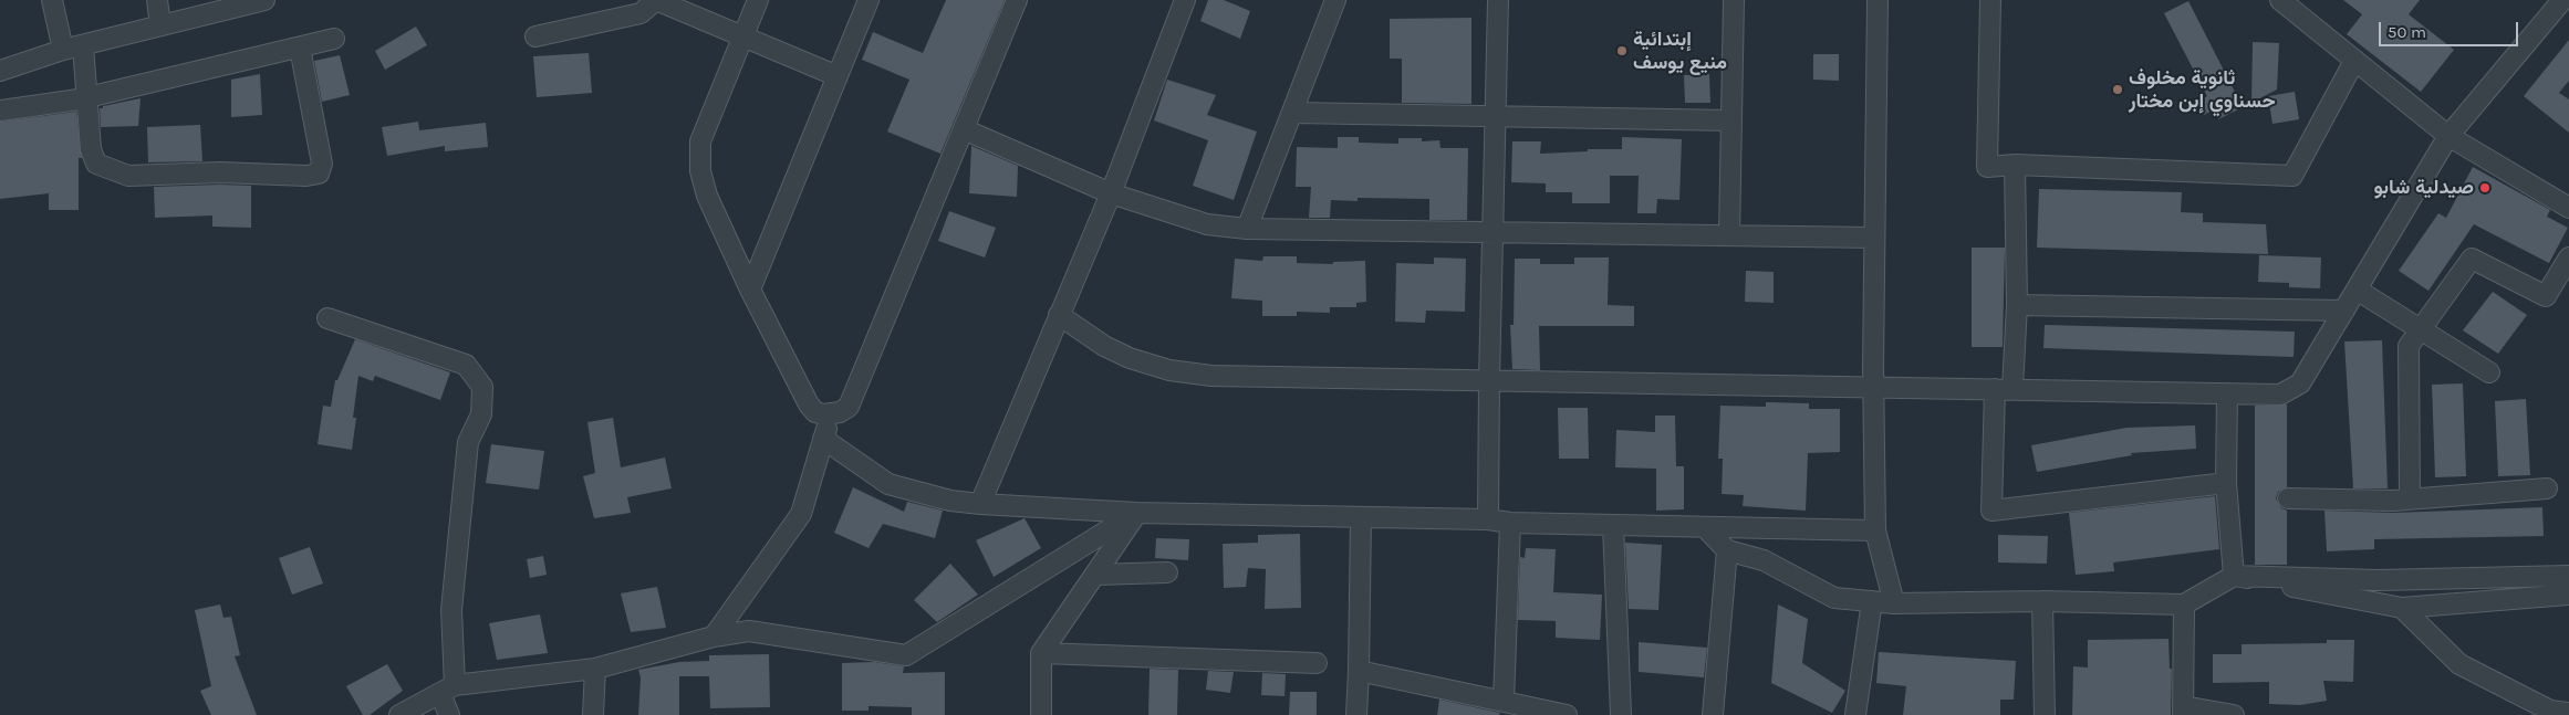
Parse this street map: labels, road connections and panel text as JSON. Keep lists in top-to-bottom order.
{
  "places": ["إبتدائية منيع يوسف", "ثانوية مخلوف حسناوي إبن مختار", "صيدلية شابو"],
  "scale_bar": "50 m"
}
